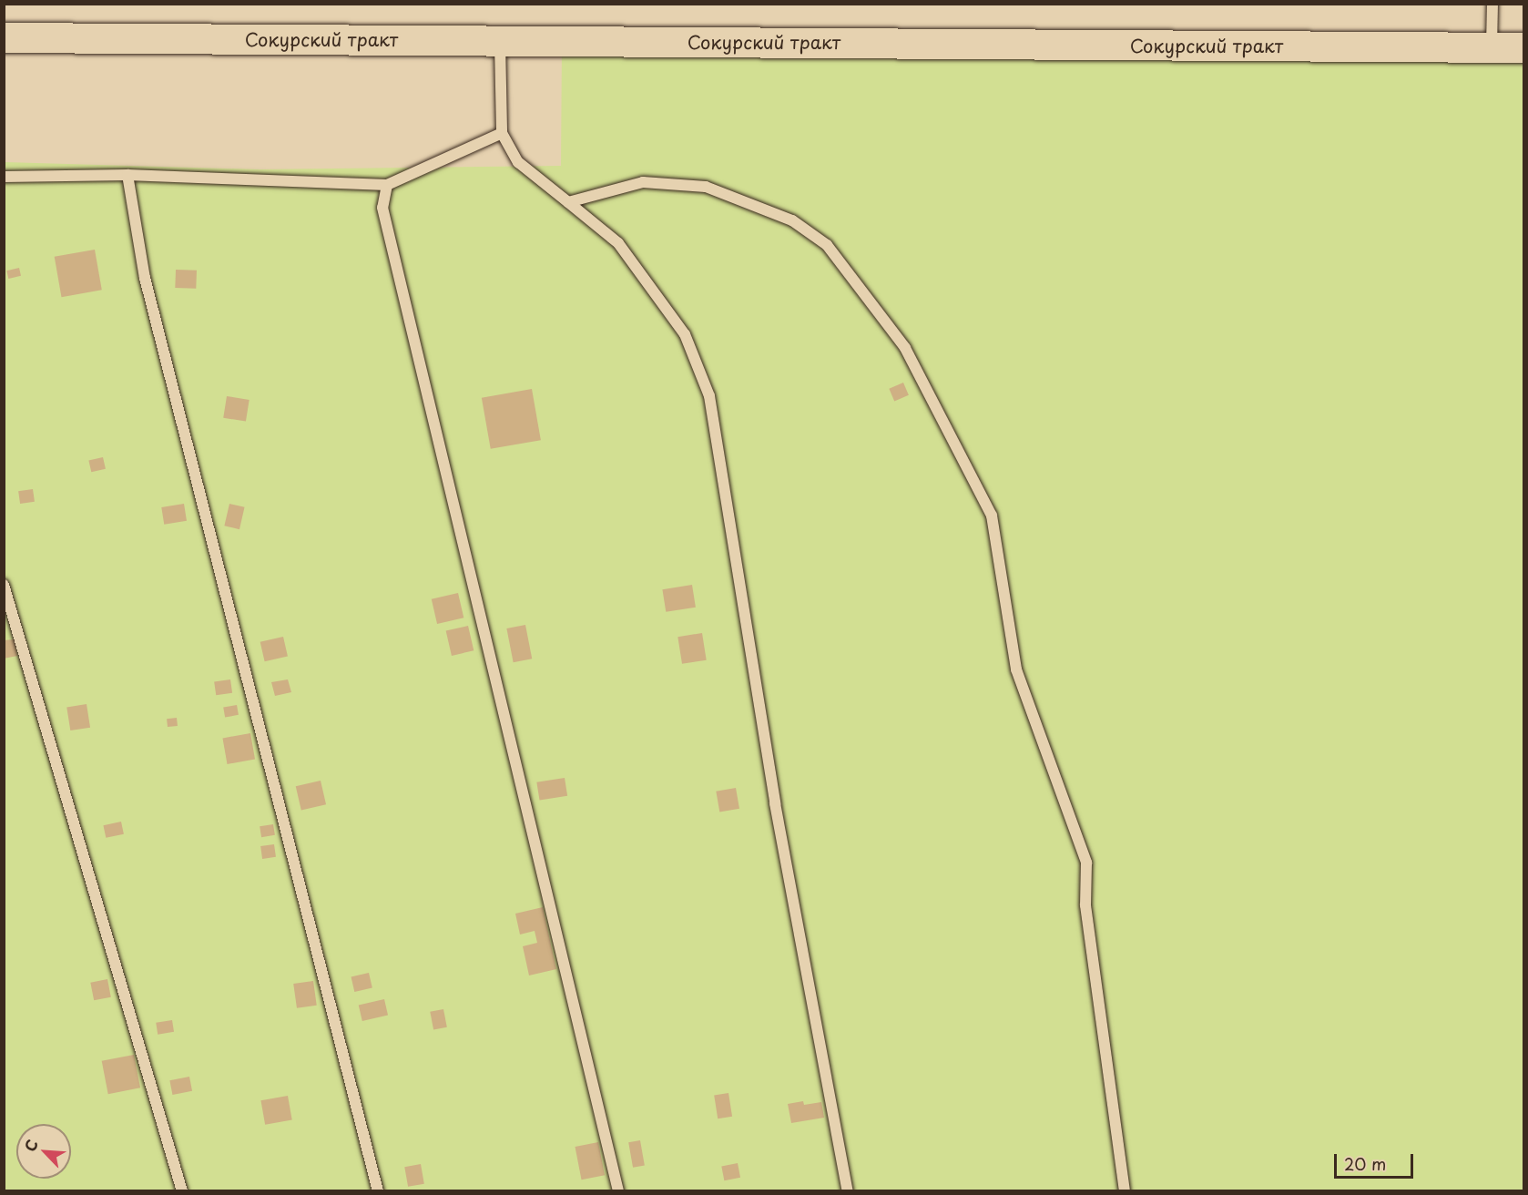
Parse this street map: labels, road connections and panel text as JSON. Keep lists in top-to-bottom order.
{
  "streets": {
    "street": ["Сокурский тракт"]
  },
  "scale_bar": "20 m",
  "north": "top left"
}
